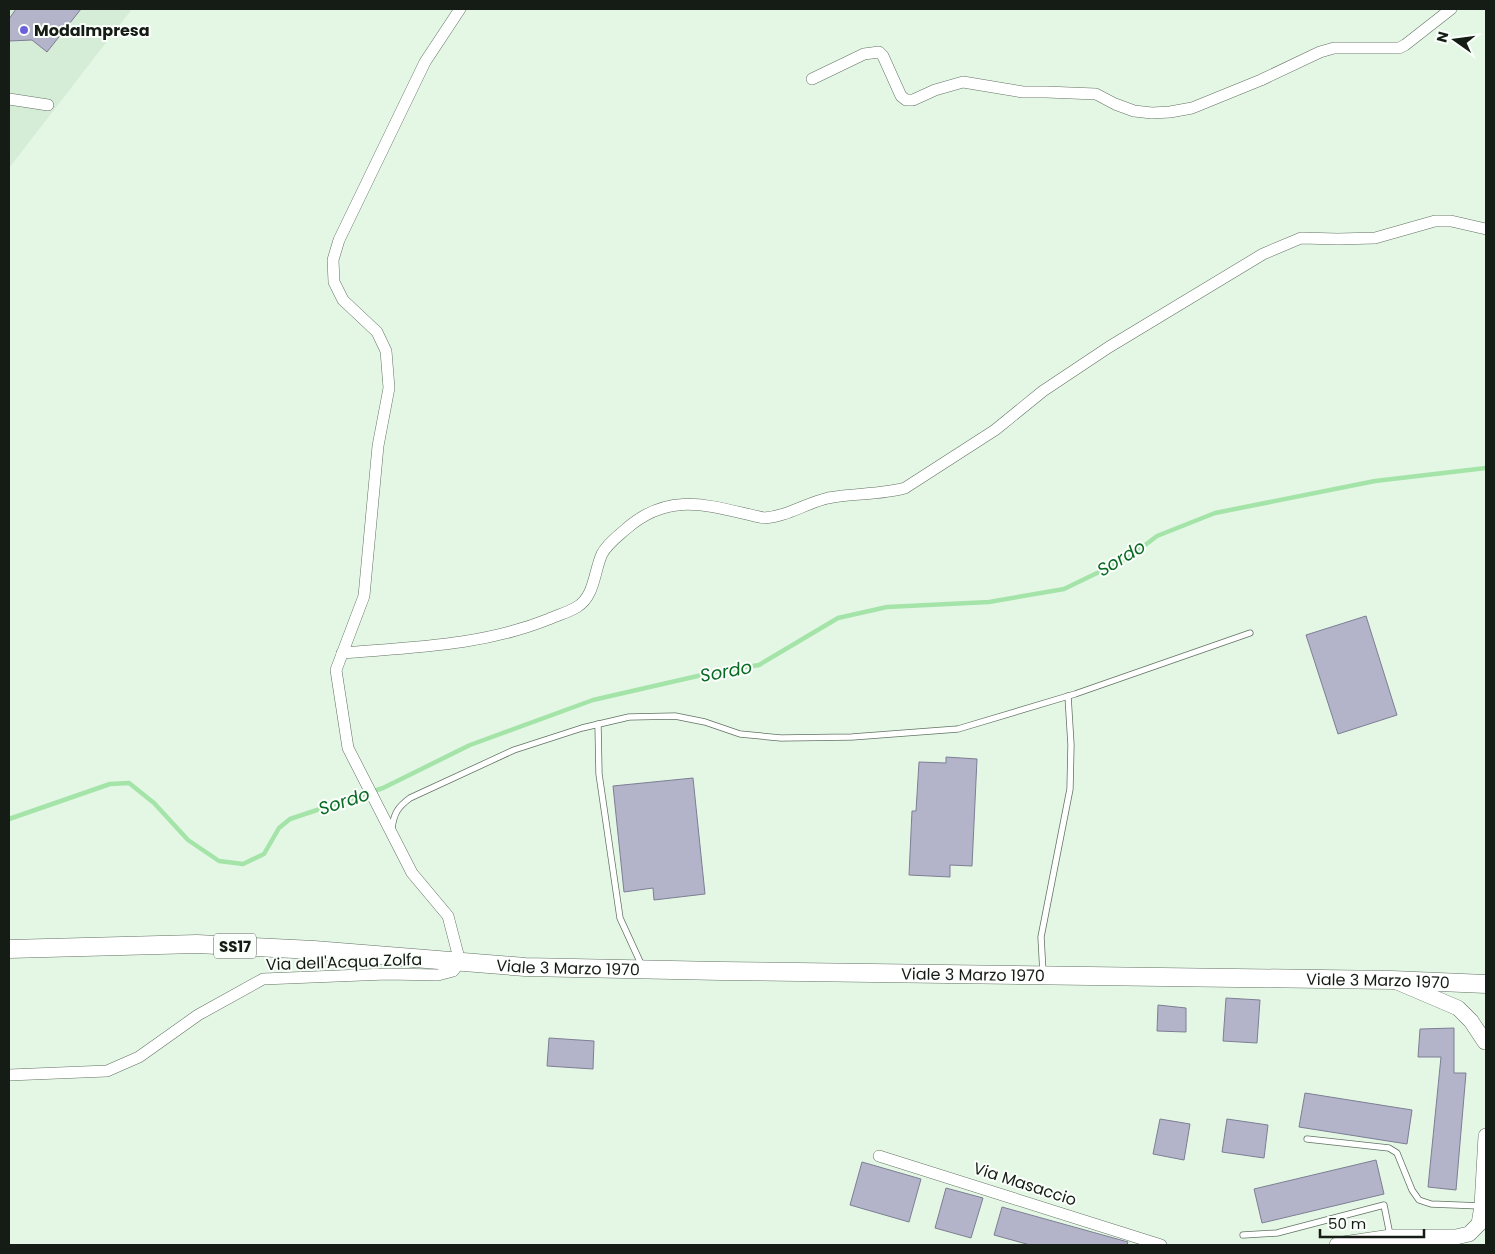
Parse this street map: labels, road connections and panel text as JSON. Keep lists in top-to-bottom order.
{
  "streets": {
    "main road": ["SS17", "Viale 3 Marzo 1970"],
    "street": ["Via dell'Acqua Zolfa", "Via Masaccio"]
  },
  "crossings": [
    ["SS17", "Via dell'Acqua Zolfa"],
    ["SS17", "Viale 3 Marzo 1970"],
    ["Via dell'Acqua Zolfa", "Viale 3 Marzo 1970"]
  ],
  "water": ["Sordo"],
  "places": ["ModaImpresa"],
  "scale_bar": "50 m",
  "north": "left"
}
